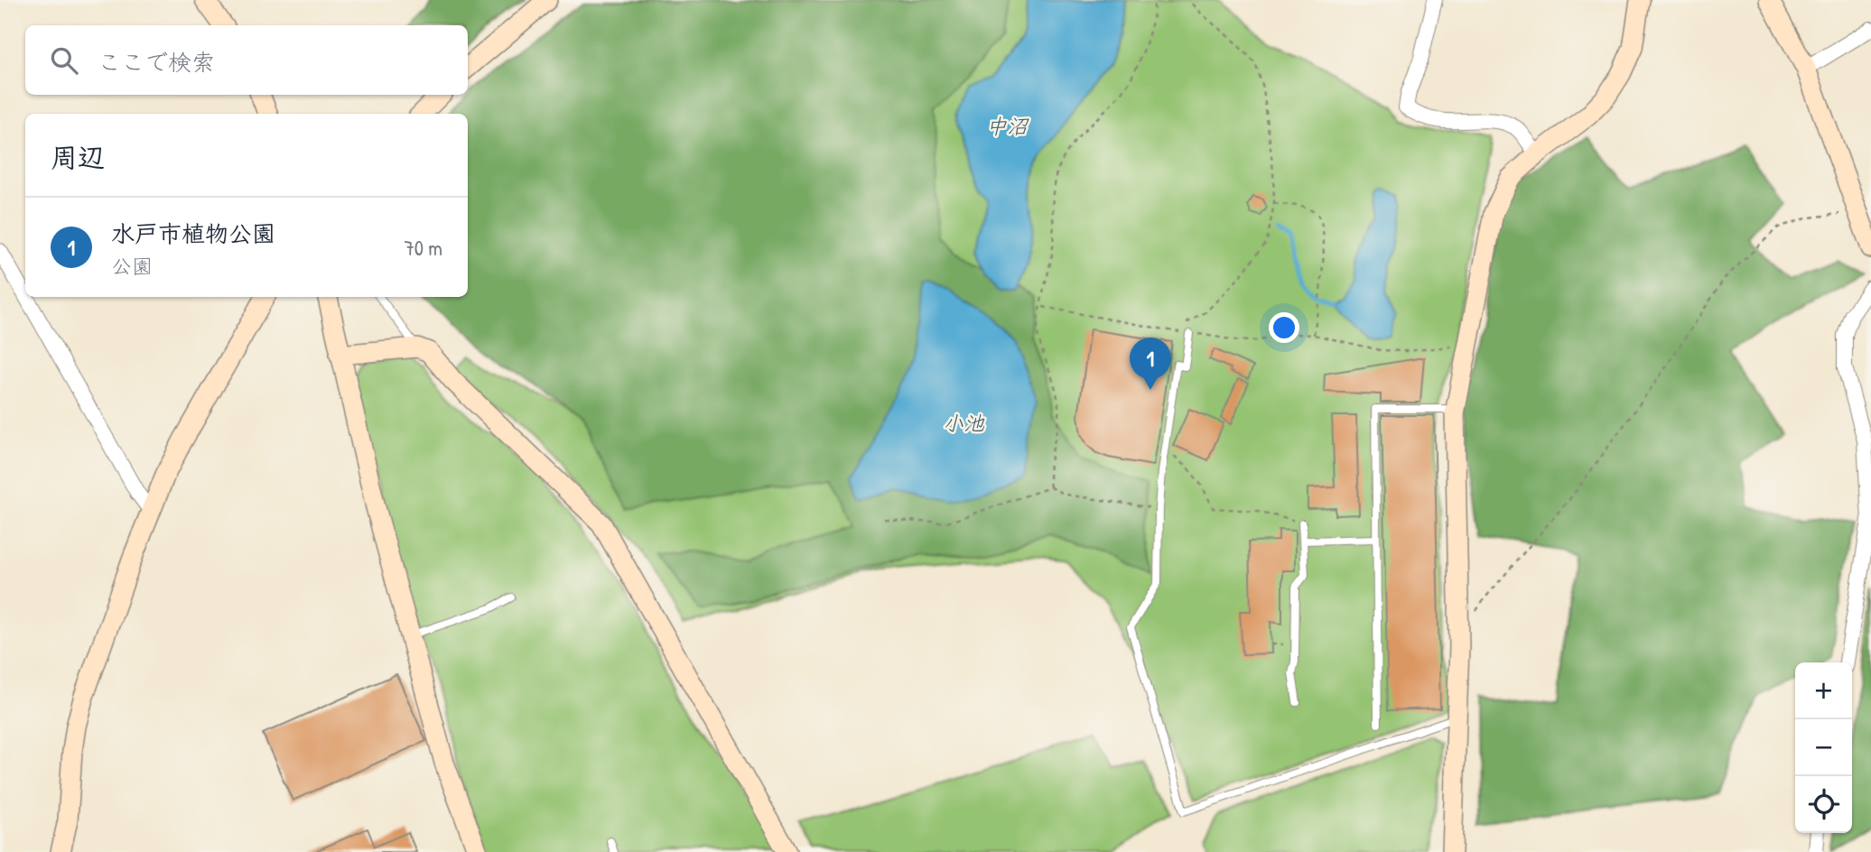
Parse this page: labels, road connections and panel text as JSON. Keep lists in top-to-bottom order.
{
  "water": ["中沼", "小池"],
  "page": {
    "search": "ここで検索",
    "heading": "周辺",
    "list": [
      {
        "mark": "1",
        "name": "水戸市植物公園",
        "note": "公園",
        "value": "70 m"
      }
    ],
    "pins": "1",
    "map_buttons": ["+", "−"]
  }
}
